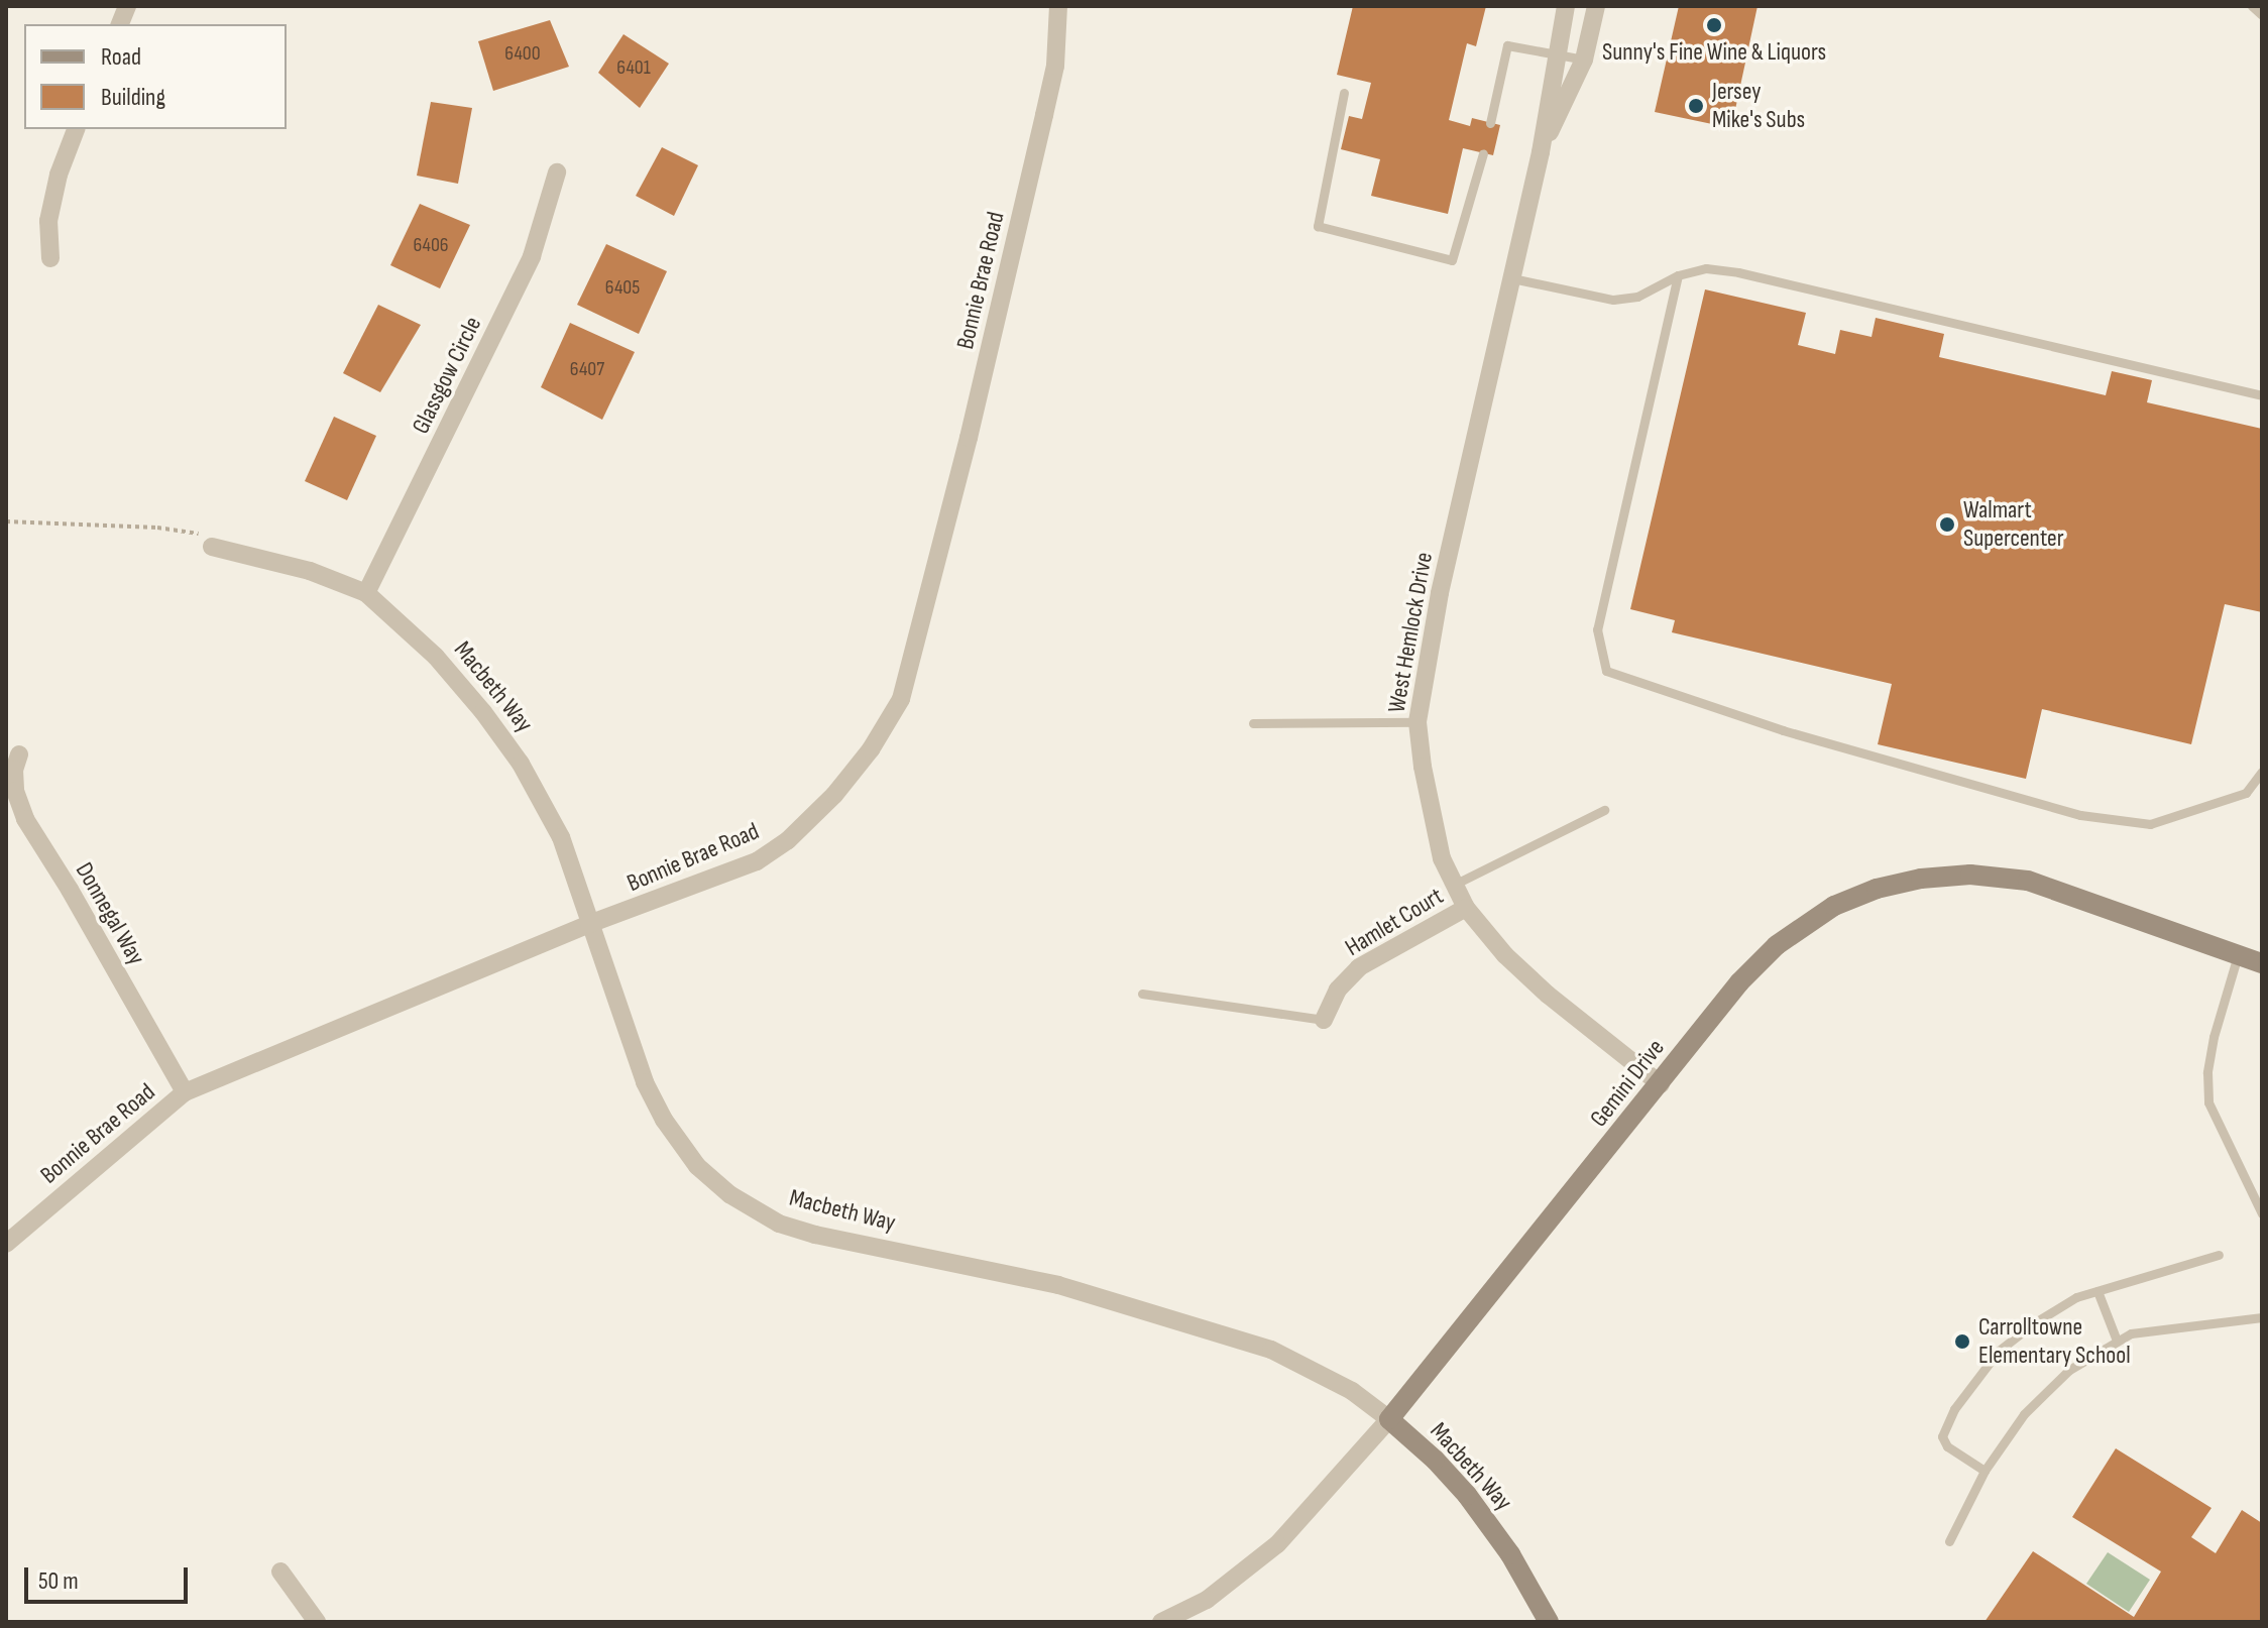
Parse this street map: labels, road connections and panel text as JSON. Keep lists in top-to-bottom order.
{
  "streets": {
    "street": [
      "Bonnie Brae Road",
      "Glassgow Circle",
      "West Hemlock Drive",
      "Macbeth Way",
      "Donnegal Way",
      "Hamlet Court",
      "Gemini Drive"
    ]
  },
  "crossings": [
    ["Bonnie Brae Road", "Macbeth Way"],
    ["Bonnie Brae Road", "Donnegal Way"],
    ["Glassgow Circle", "Macbeth Way"],
    ["West Hemlock Drive", "Hamlet Court"],
    ["West Hemlock Drive", "Gemini Drive"],
    ["Macbeth Way", "Gemini Drive"]
  ],
  "places": [
    "Sunny's Fine Wine & Liquors",
    "Jersey Mike's Subs",
    "Walmart Supercenter",
    "Carrolltowne Elementary School"
  ],
  "house_numbers": [
    "6400",
    "6401",
    "6406",
    "6405",
    "6407"
  ],
  "legend": ["Road", "Building"],
  "scale_bar": "50 m"
}
